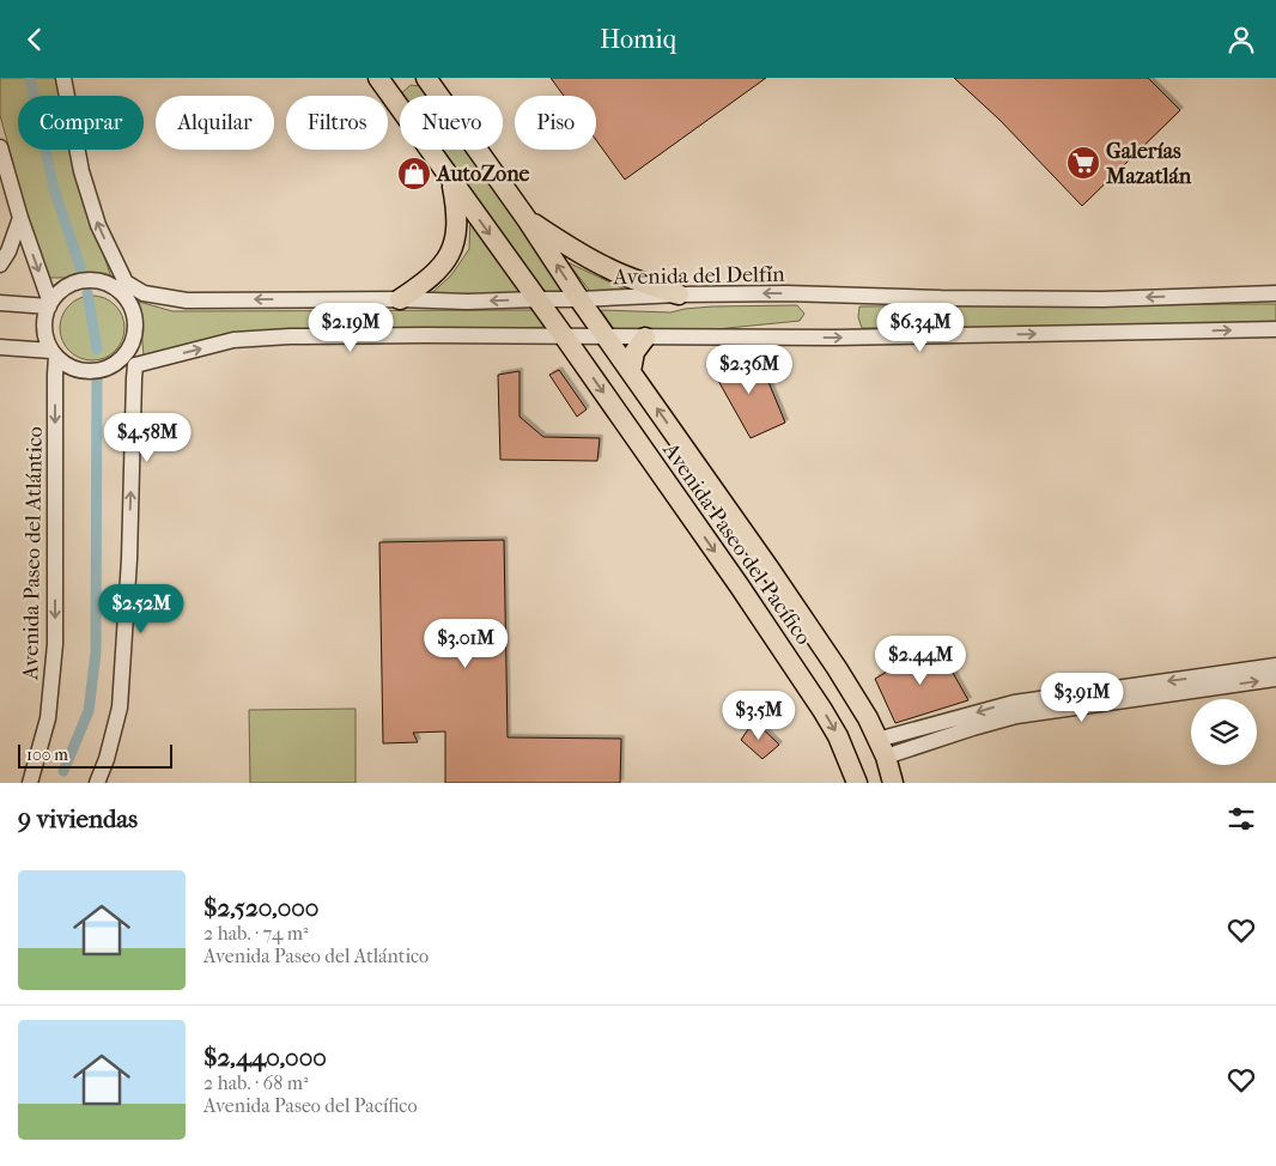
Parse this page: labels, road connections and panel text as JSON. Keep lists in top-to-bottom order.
{
  "streets": {
    "main road": ["Avenida Paseo del Pacífico"],
    "street": ["Avenida del Delfín", "Avenida Paseo del Atlántico"]
  },
  "crossings": [
    ["Avenida del Delfín", "Avenida Paseo del Pacífico"],
    ["Avenida del Delfín", "Avenida Paseo del Atlántico"]
  ],
  "places": {
    "supermarket": ["Galerías Mazatlán"],
    "shop": ["AutoZone"]
  },
  "scale_bar": "100 m",
  "page": {
    "header": "Homiq",
    "chip": [
      "Comprar",
      "Alquilar",
      "Filtros",
      "Nuevo",
      "Piso"
    ],
    "price": [
      "$2.19M",
      "$6.34M",
      "$2.36M",
      "$4.58M",
      "$2.52M",
      "$3.01M",
      "$2.44M",
      "$3.91M",
      "$3.5M"
    ],
    "scale": "100 m",
    "heading": "9 viviendas",
    "list": [
      {
        "name": "$2,520,000",
        "note": "2 hab. · 74 m² · Avenida Paseo del Atlántico"
      },
      {
        "name": "$2,440,000",
        "note": "2 hab. · 68 m² · Avenida Paseo del Pacífico"
      }
    ]
  }
}
